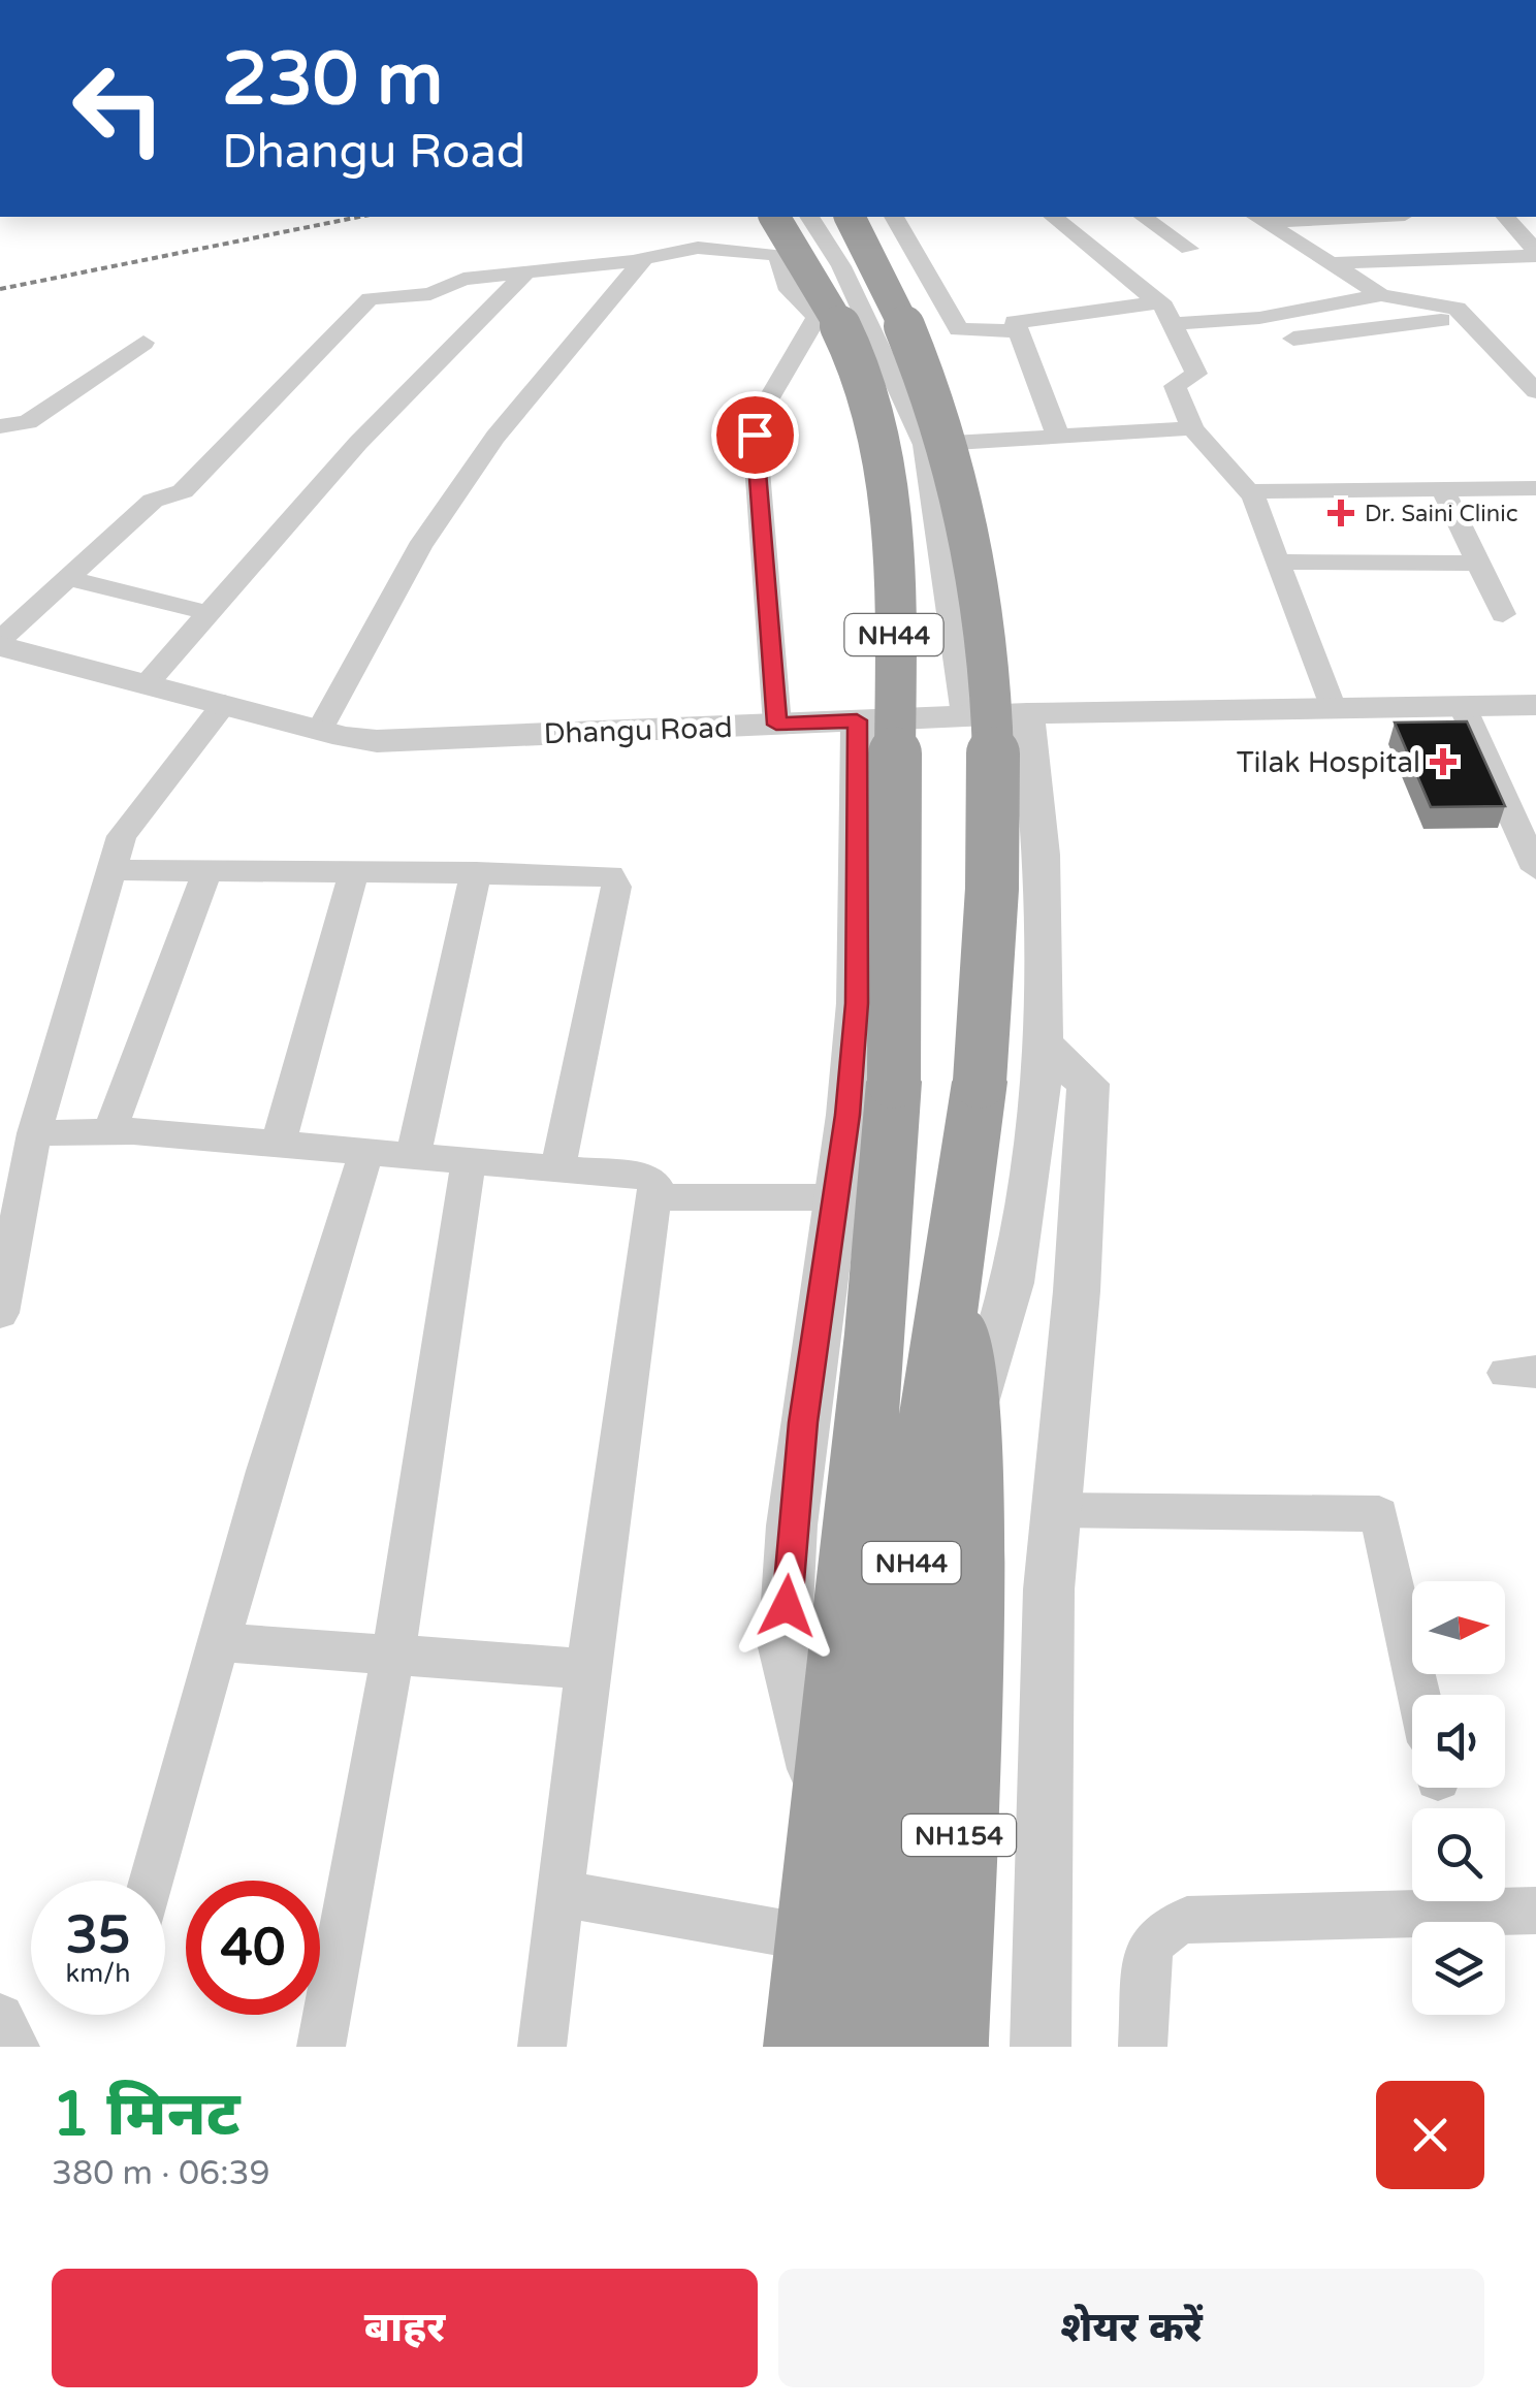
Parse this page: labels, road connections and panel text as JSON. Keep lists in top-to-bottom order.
{
  "streets": {
    "highway": ["NH44", "NH154"],
    "street": ["Dhangu Road"]
  },
  "places": {
    "health": ["Dr. Saini Clinic", "Tilak Hospital"]
  },
  "north": "right",
  "page": {
    "turn": ["230 m", "Dhangu Road"],
    "speed": "35 km/h",
    "limit": "40",
    "heading": ["1 मिनट", "380 m · 06:39"],
    "buttons": ["बाहर", "शेयर करें"]
  }
}
